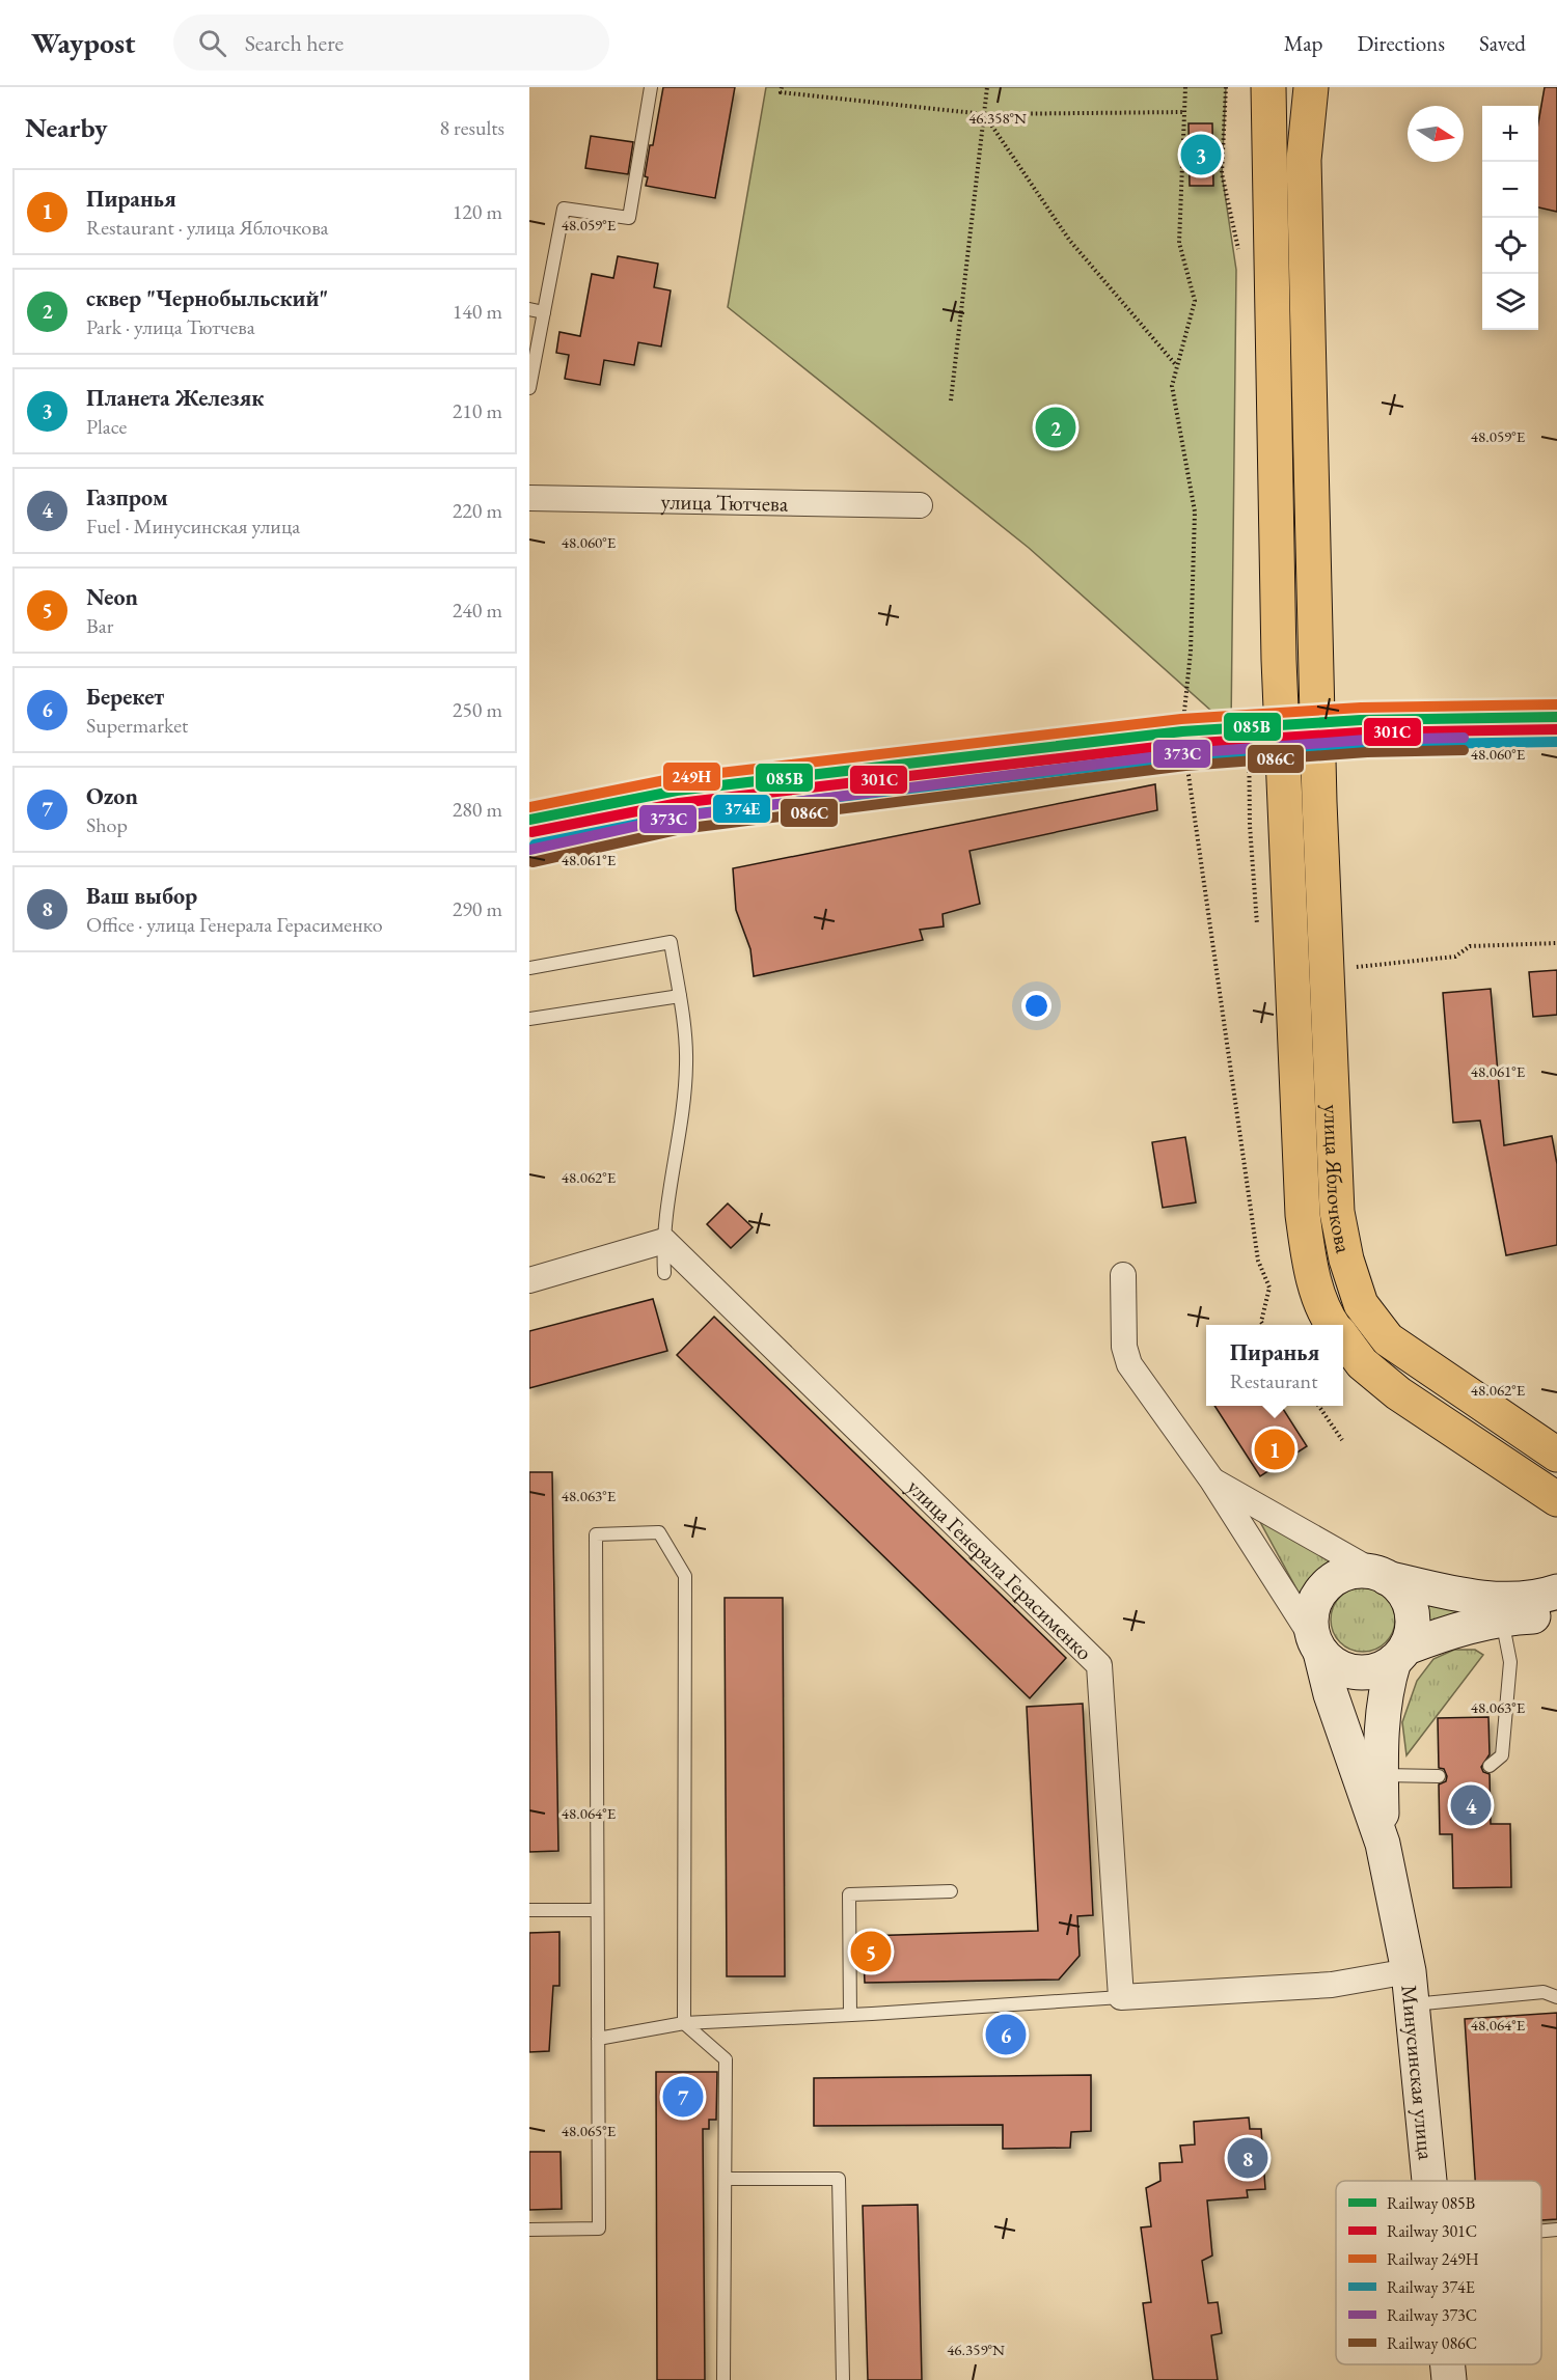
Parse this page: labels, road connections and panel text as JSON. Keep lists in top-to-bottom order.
{
  "streets": {
    "main road": ["улица Яблочкова", "Минусинская улица"],
    "street": ["улица Тютчева", "улица Генерала Герасименко"]
  },
  "lines": [
    "rail line 249Н",
    "rail line 085В",
    "rail line 301С",
    "rail line 373C",
    "rail line 374Е",
    "rail line 086С"
  ],
  "legend": [
    "Railway 085В",
    "Railway 301С",
    "Railway 249Н",
    "Railway 374Е",
    "Railway 373C",
    "Railway 086С"
  ],
  "north": "right",
  "page": {
    "header": "Waypost",
    "search": "Search here",
    "nav": ["Map", "Directions", "Saved"],
    "heading": ["Nearby", "8 results"],
    "map_buttons": ["+", "−"],
    "pins": [
      "3",
      "2",
      "1",
      "4",
      "5",
      "6",
      "7",
      "8"
    ],
    "list": [
      {
        "mark": "1",
        "name": "Пиранья",
        "note": "Restaurant · улица Яблочкова",
        "value": "120 m"
      },
      {
        "mark": "2",
        "name": "сквер \"Чернобыльский\"",
        "note": "Park · улица Тютчева",
        "value": "140 m"
      },
      {
        "mark": "3",
        "name": "Планета Железяк",
        "note": "Place",
        "value": "210 m"
      },
      {
        "mark": "4",
        "name": "Газпром",
        "note": "Fuel · Минусинская улица",
        "value": "220 m"
      },
      {
        "mark": "5",
        "name": "Neon",
        "note": "Bar",
        "value": "240 m"
      },
      {
        "mark": "6",
        "name": "Берекет",
        "note": "Supermarket",
        "value": "250 m"
      },
      {
        "mark": "7",
        "name": "Ozon",
        "note": "Shop",
        "value": "280 m"
      },
      {
        "mark": "8",
        "name": "Ваш выбор",
        "note": "Office · улица Генерала Герасименко",
        "value": "290 m"
      }
    ],
    "popup": ["Пиранья", "Restaurant"]
  },
  "coordinates": [
    "46.358°N",
    "48.059°E",
    "48.060°E",
    "48.061°E",
    "48.062°E",
    "48.063°E",
    "48.064°E",
    "48.065°E",
    "46.359°N"
  ]
}
